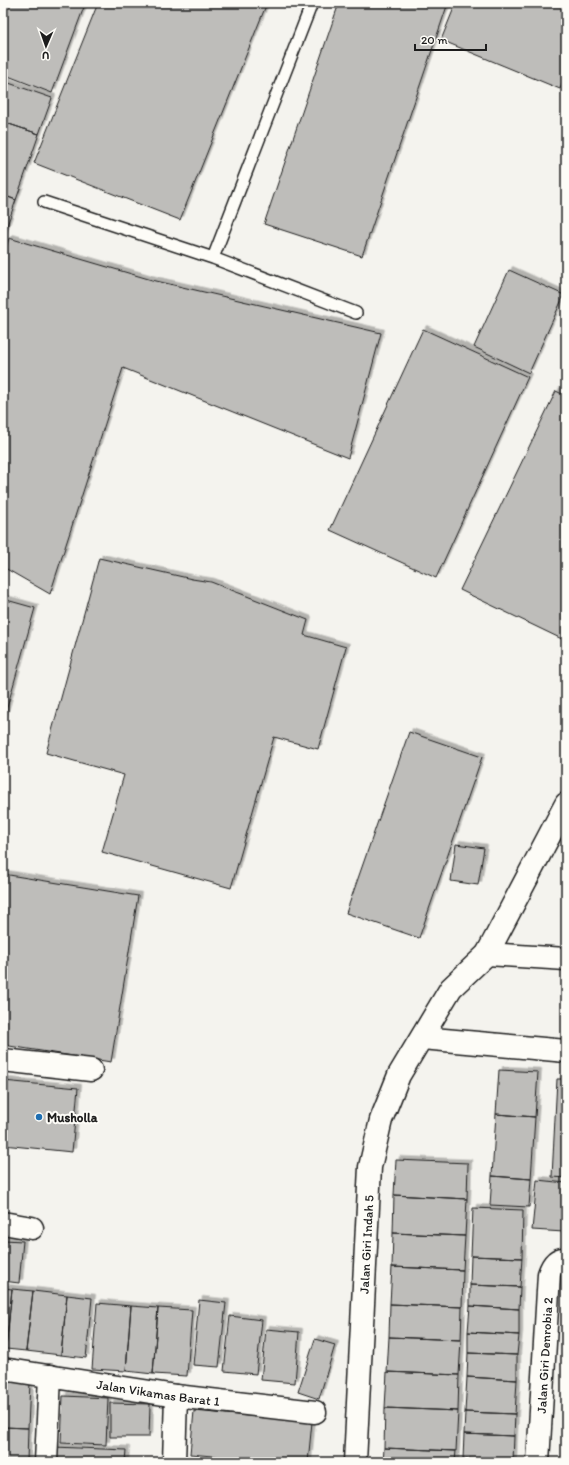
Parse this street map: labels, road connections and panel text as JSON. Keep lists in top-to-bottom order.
{
  "streets": {
    "street": ["Jalan Giri Indah 5", "Jalan Giri Denrobia 2", "Jalan Vikamas Barat 1"]
  },
  "places": ["Musholla"],
  "scale_bar": "20 m",
  "north": "bottom"
}
